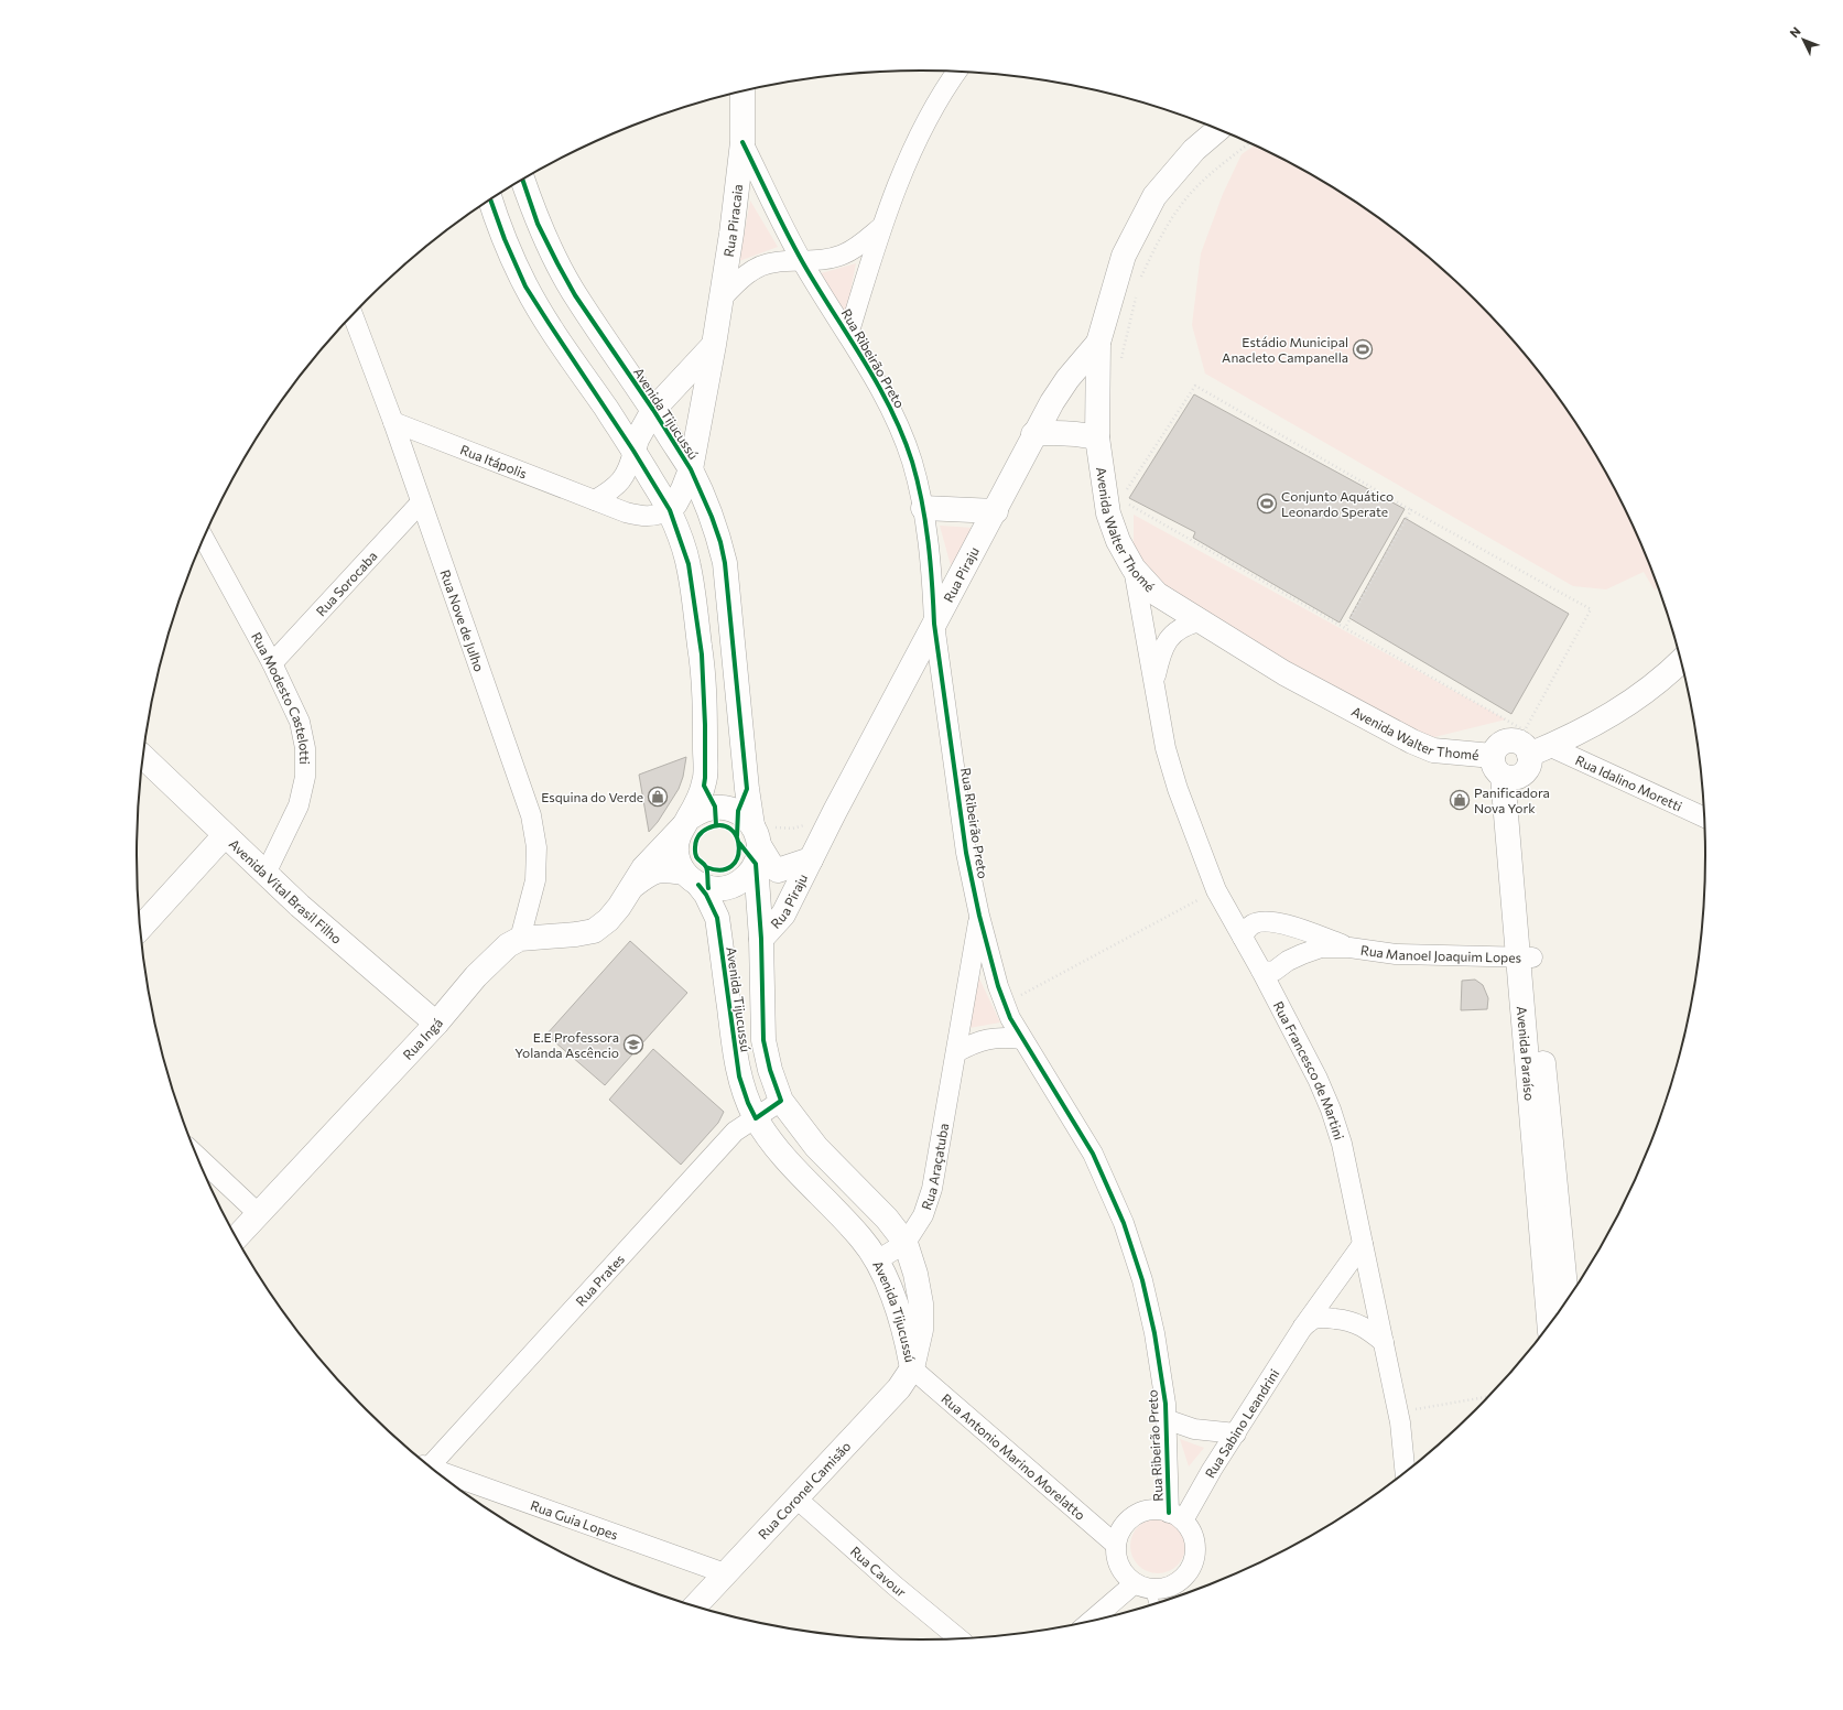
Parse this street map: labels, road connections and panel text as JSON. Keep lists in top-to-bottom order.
{
  "streets": {
    "street": [
      "Rua Piracaia",
      "Rua Ribeirão Preto",
      "Avenida Tijucussú",
      "Rua Itápolis",
      "Avenida Walter Thomé",
      "Rua Piraju",
      "Rua Sorocaba",
      "Rua Nove de Julho",
      "Rua Modesto Castelotti",
      "Rua Idalino Moretti",
      "Avenida Vital Brasil Filho",
      "Rua Manoel Joaquim Lopes",
      "Rua Ingá",
      "Avenida Paraíso",
      "Rua Francesco de Martini",
      "Rua Araçatuba",
      "Rua Prates",
      "Rua Sabino Leandrini",
      "Rua Antonio Marino Morelatto",
      "Rua Coronel Camisão",
      "Rua Guia Lopes",
      "Rua Cavour"
    ]
  },
  "crossings": [
    ["Rua Piracaia", "Rua Ribeirão Preto"],
    ["Rua Piracaia", "Avenida Tijucussú"],
    ["Rua Piracaia", "Rua Itápolis"],
    ["Rua Ribeirão Preto", "Rua Piraju"],
    ["Rua Ribeirão Preto", "Rua Araçatuba"],
    ["Rua Ribeirão Preto", "Rua Sabino Leandrini"],
    ["Rua Ribeirão Preto", "Rua Antonio Marino Morelatto"],
    ["Avenida Tijucussú", "Rua Itápolis"],
    ["Avenida Tijucussú", "Rua Piraju"],
    ["Avenida Tijucussú", "Rua Ingá"],
    ["Avenida Tijucussú", "Rua Araçatuba"],
    ["Avenida Tijucussú", "Rua Prates"],
    ["Avenida Tijucussú", "Rua Antonio Marino Morelatto"],
    ["Avenida Tijucussú", "Rua Coronel Camisão"],
    ["Rua Itápolis", "Rua Nove de Julho"],
    ["Avenida Walter Thomé", "Rua Piraju"],
    ["Avenida Walter Thomé", "Rua Idalino Moretti"],
    ["Avenida Walter Thomé", "Avenida Paraíso"],
    ["Avenida Walter Thomé", "Rua Francesco de Martini"],
    ["Rua Piraju", "Rua Ingá"],
    ["Rua Sorocaba", "Rua Nove de Julho"],
    ["Rua Sorocaba", "Rua Modesto Castelotti"],
    ["Rua Nove de Julho", "Rua Ingá"],
    ["Rua Modesto Castelotti", "Avenida Vital Brasil Filho"],
    ["Rua Idalino Moretti", "Avenida Paraíso"],
    ["Avenida Vital Brasil Filho", "Rua Ingá"],
    ["Rua Manoel Joaquim Lopes", "Avenida Paraíso"],
    ["Rua Manoel Joaquim Lopes", "Rua Francesco de Martini"],
    ["Rua Francesco de Martini", "Rua Sabino Leandrini"],
    ["Rua Sabino Leandrini", "Rua Antonio Marino Morelatto"],
    ["Rua Antonio Marino Morelatto", "Rua Coronel Camisão"],
    ["Rua Coronel Camisão", "Rua Guia Lopes"],
    ["Rua Coronel Camisão", "Rua Cavour"]
  ],
  "places": {
    "sports": ["Estádio Municipal Anacleto Campanella", "Conjunto Aquático Leonardo Sperate"],
    "shop": ["Esquina do Verde", "Panificadora Nova York"],
    "school or university": ["E.E Professora Yolanda Ascêncio"]
  },
  "north": "top left"
}
